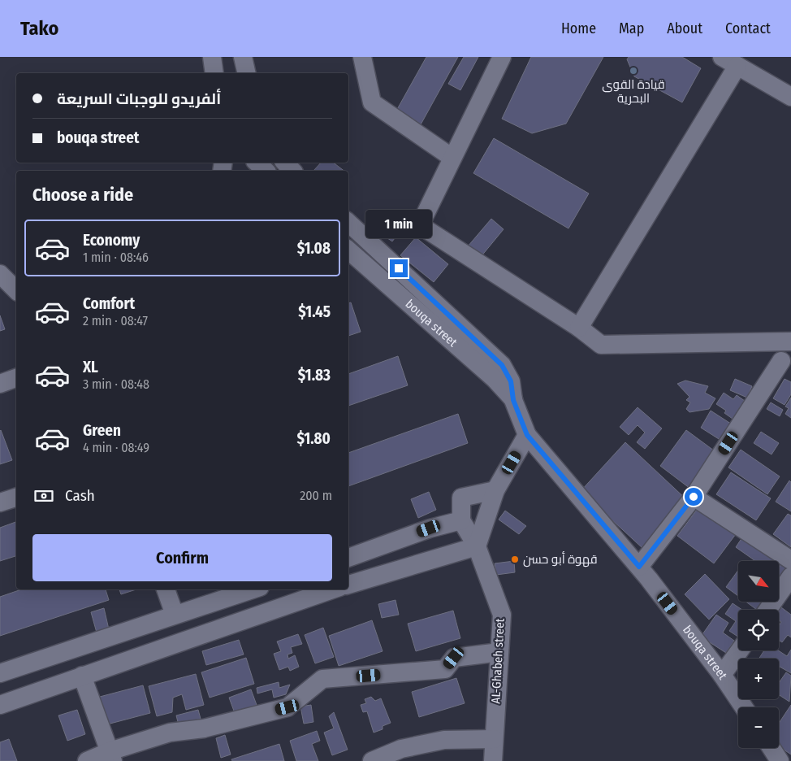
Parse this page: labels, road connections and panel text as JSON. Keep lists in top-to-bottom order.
{
  "streets": {
    "street": ["bouqa street", "AL-Ghabeh street"]
  },
  "places": ["قيادة القوى البحرية", "قهوة أبو حسن"],
  "north": "bottom right",
  "page": {
    "header": "Tako",
    "nav": [
      "Home",
      "Map",
      "About",
      "Contact"
    ],
    "banner": ["ألفريدو للوجبات السريعة", "bouqa street"],
    "heading": "Choose a ride",
    "bubble": "1 min",
    "list": [
      {
        "name": "Economy",
        "note": "1 min · 08:46",
        "value": "$1.08"
      },
      {
        "name": "Comfort",
        "note": "2 min · 08:47",
        "value": "$1.45"
      },
      {
        "name": "XL",
        "note": "3 min · 08:48",
        "value": "$1.83"
      },
      {
        "name": "Green",
        "note": "4 min · 08:49",
        "value": "$1.80"
      }
    ],
    "pay": ["Cash", "200 m"],
    "buttons": "Confirm",
    "map_buttons": ["+", "−"]
  }
}
